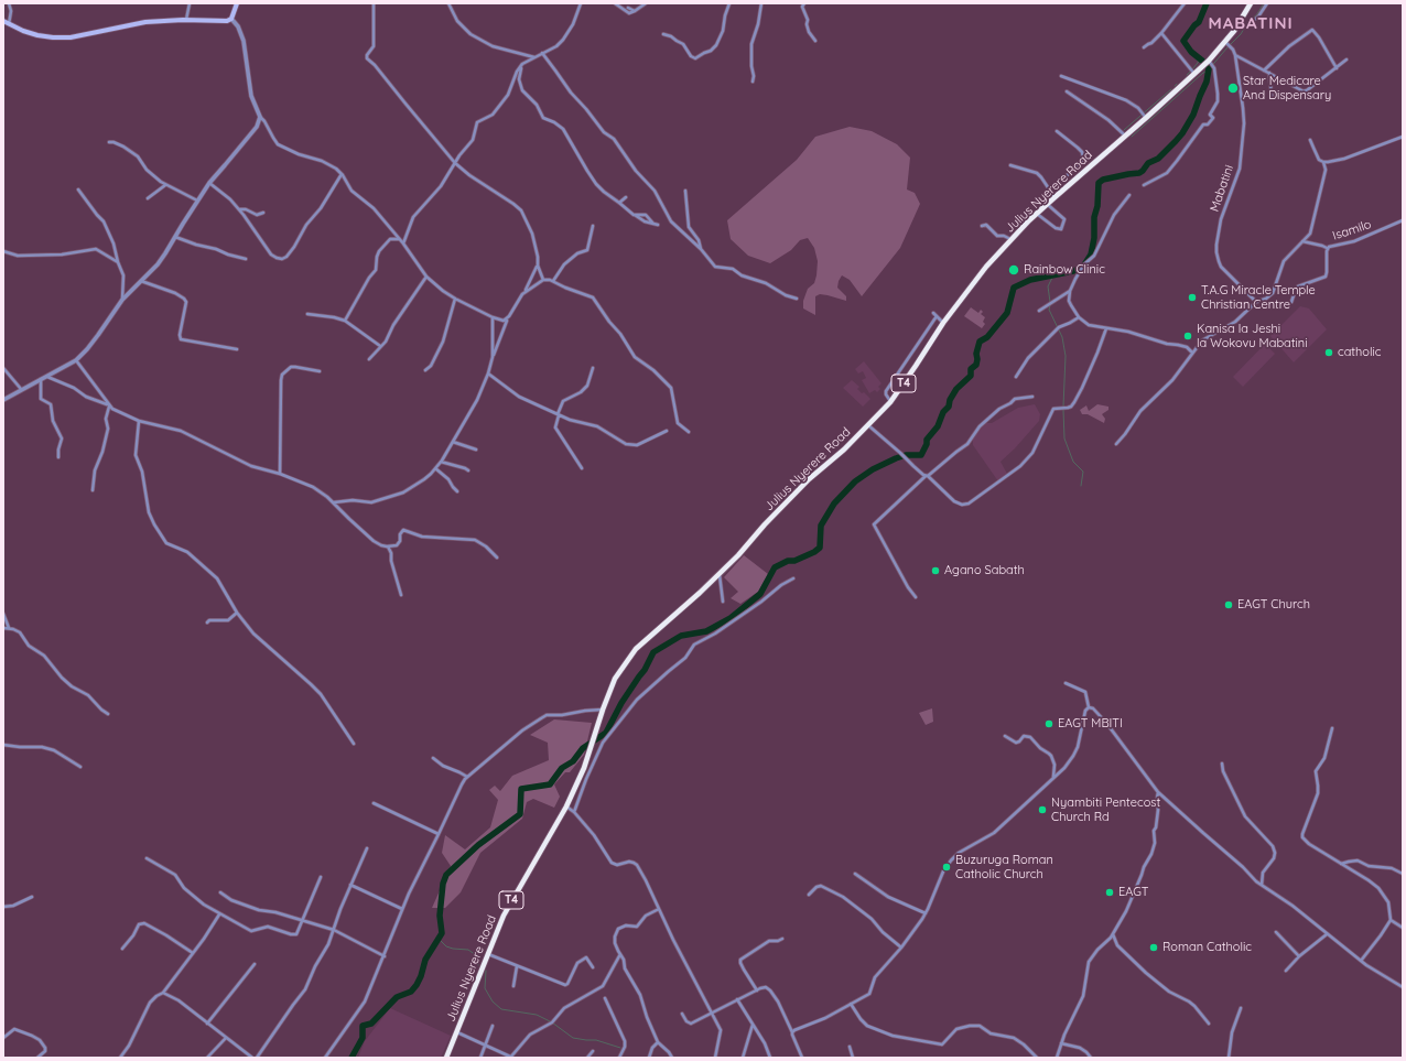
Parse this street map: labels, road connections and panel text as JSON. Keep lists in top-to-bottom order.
{
  "streets": {
    "highway": ["Julius Nyerere Road", "T4"],
    "street": ["Mabatini", "Isamilo"]
  },
  "crossings": [
    ["Mabatini", "Julius Nyerere Road"]
  ],
  "districts": ["MABATINI"],
  "places": [
    "Star Medicare And Dispensary",
    "Rainbow Clinic",
    "T.A.G Miracle Temple Christian Centre",
    "Kanisa la Jeshi la Wokovu Mabatini",
    "catholic",
    "Agano Sabath",
    "EAGT Church",
    "EAGT MBITI",
    "Nyambiti Pentecost Church Rd",
    "Buzuruga Roman Catholic Church",
    "EAGT",
    "Roman Catholic"
  ]
}
